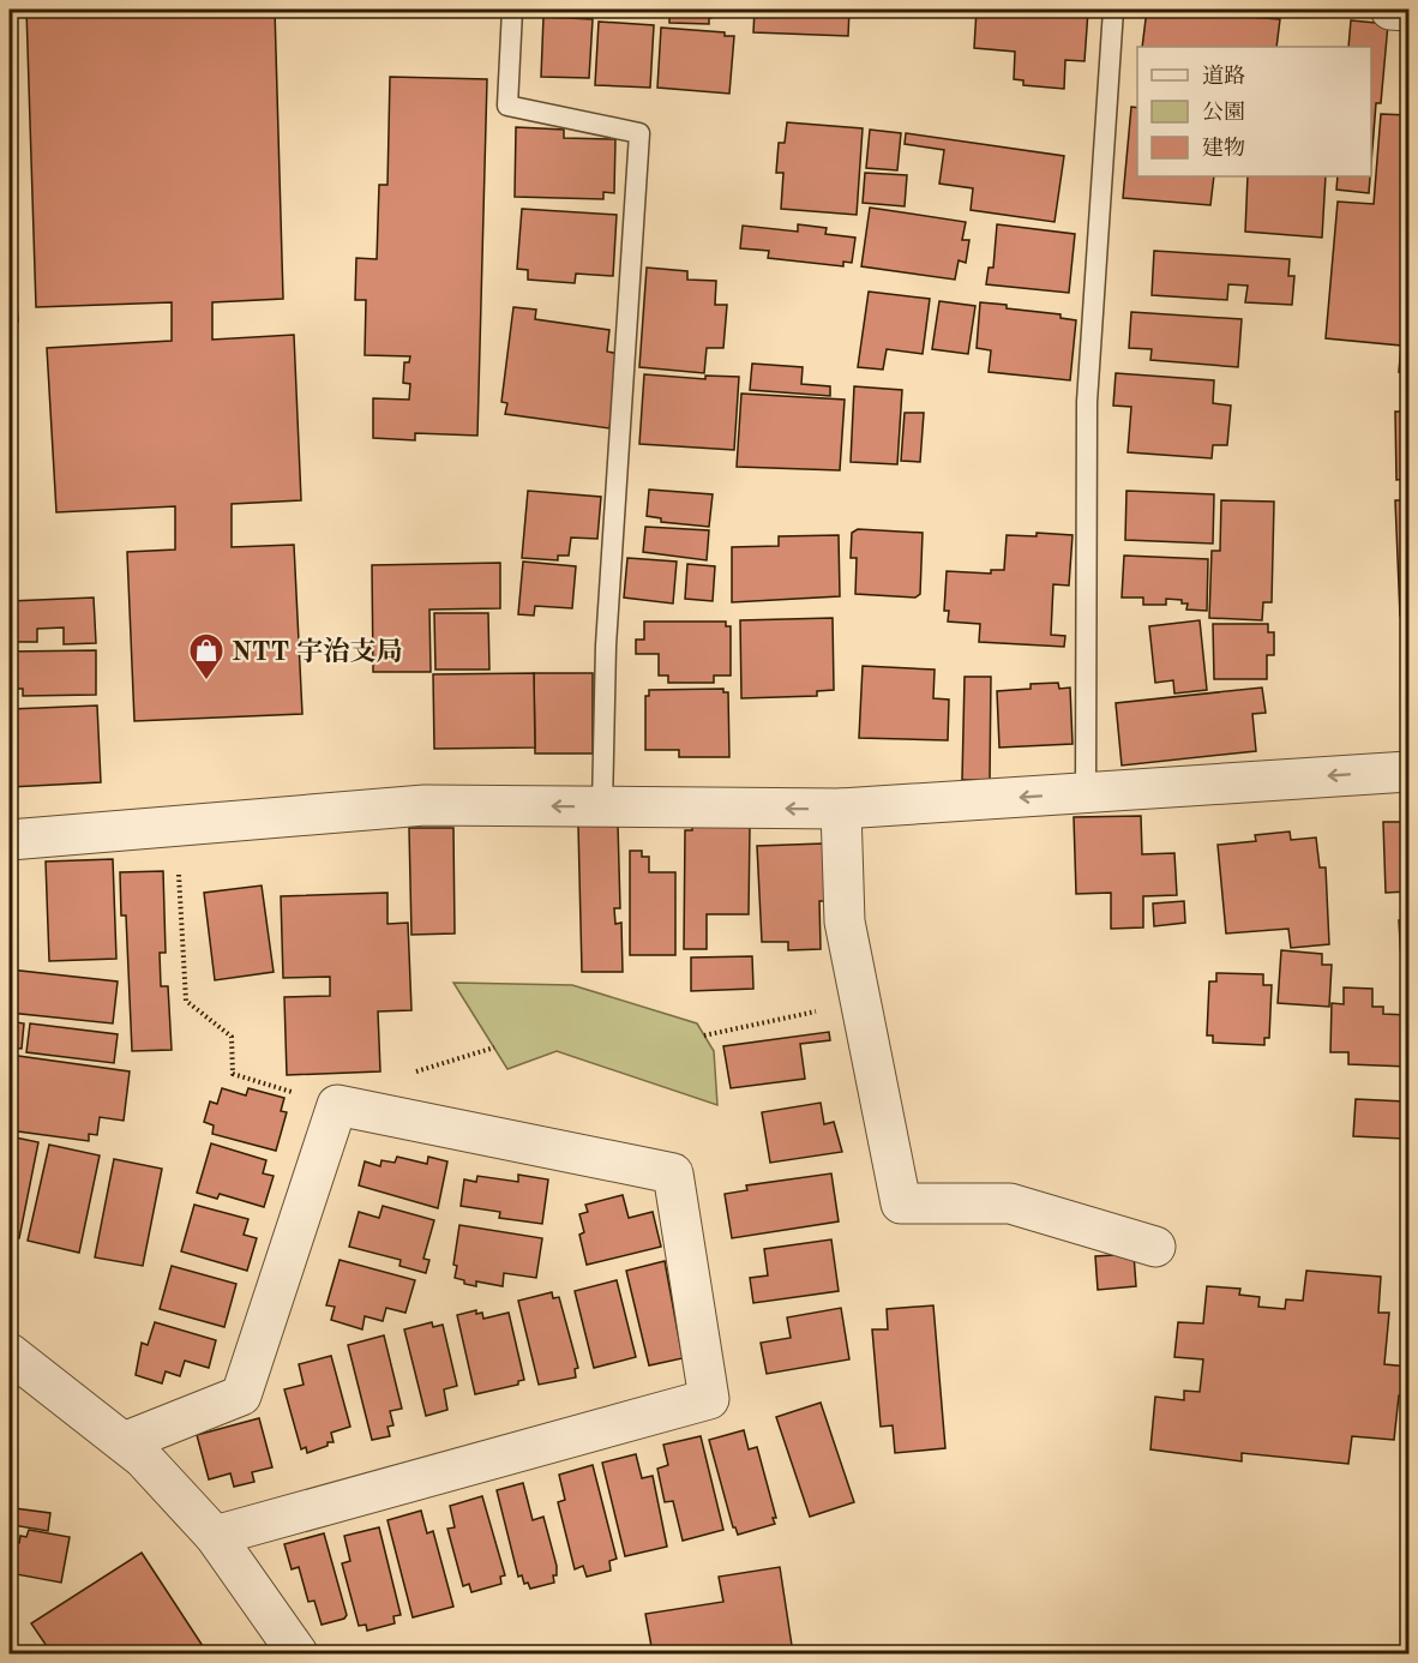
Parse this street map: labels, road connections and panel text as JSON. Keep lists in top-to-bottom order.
{
  "places": {
    "shop": ["NTT 宇治支局"]
  },
  "legend": ["道路", "公園", "建物"]
}
